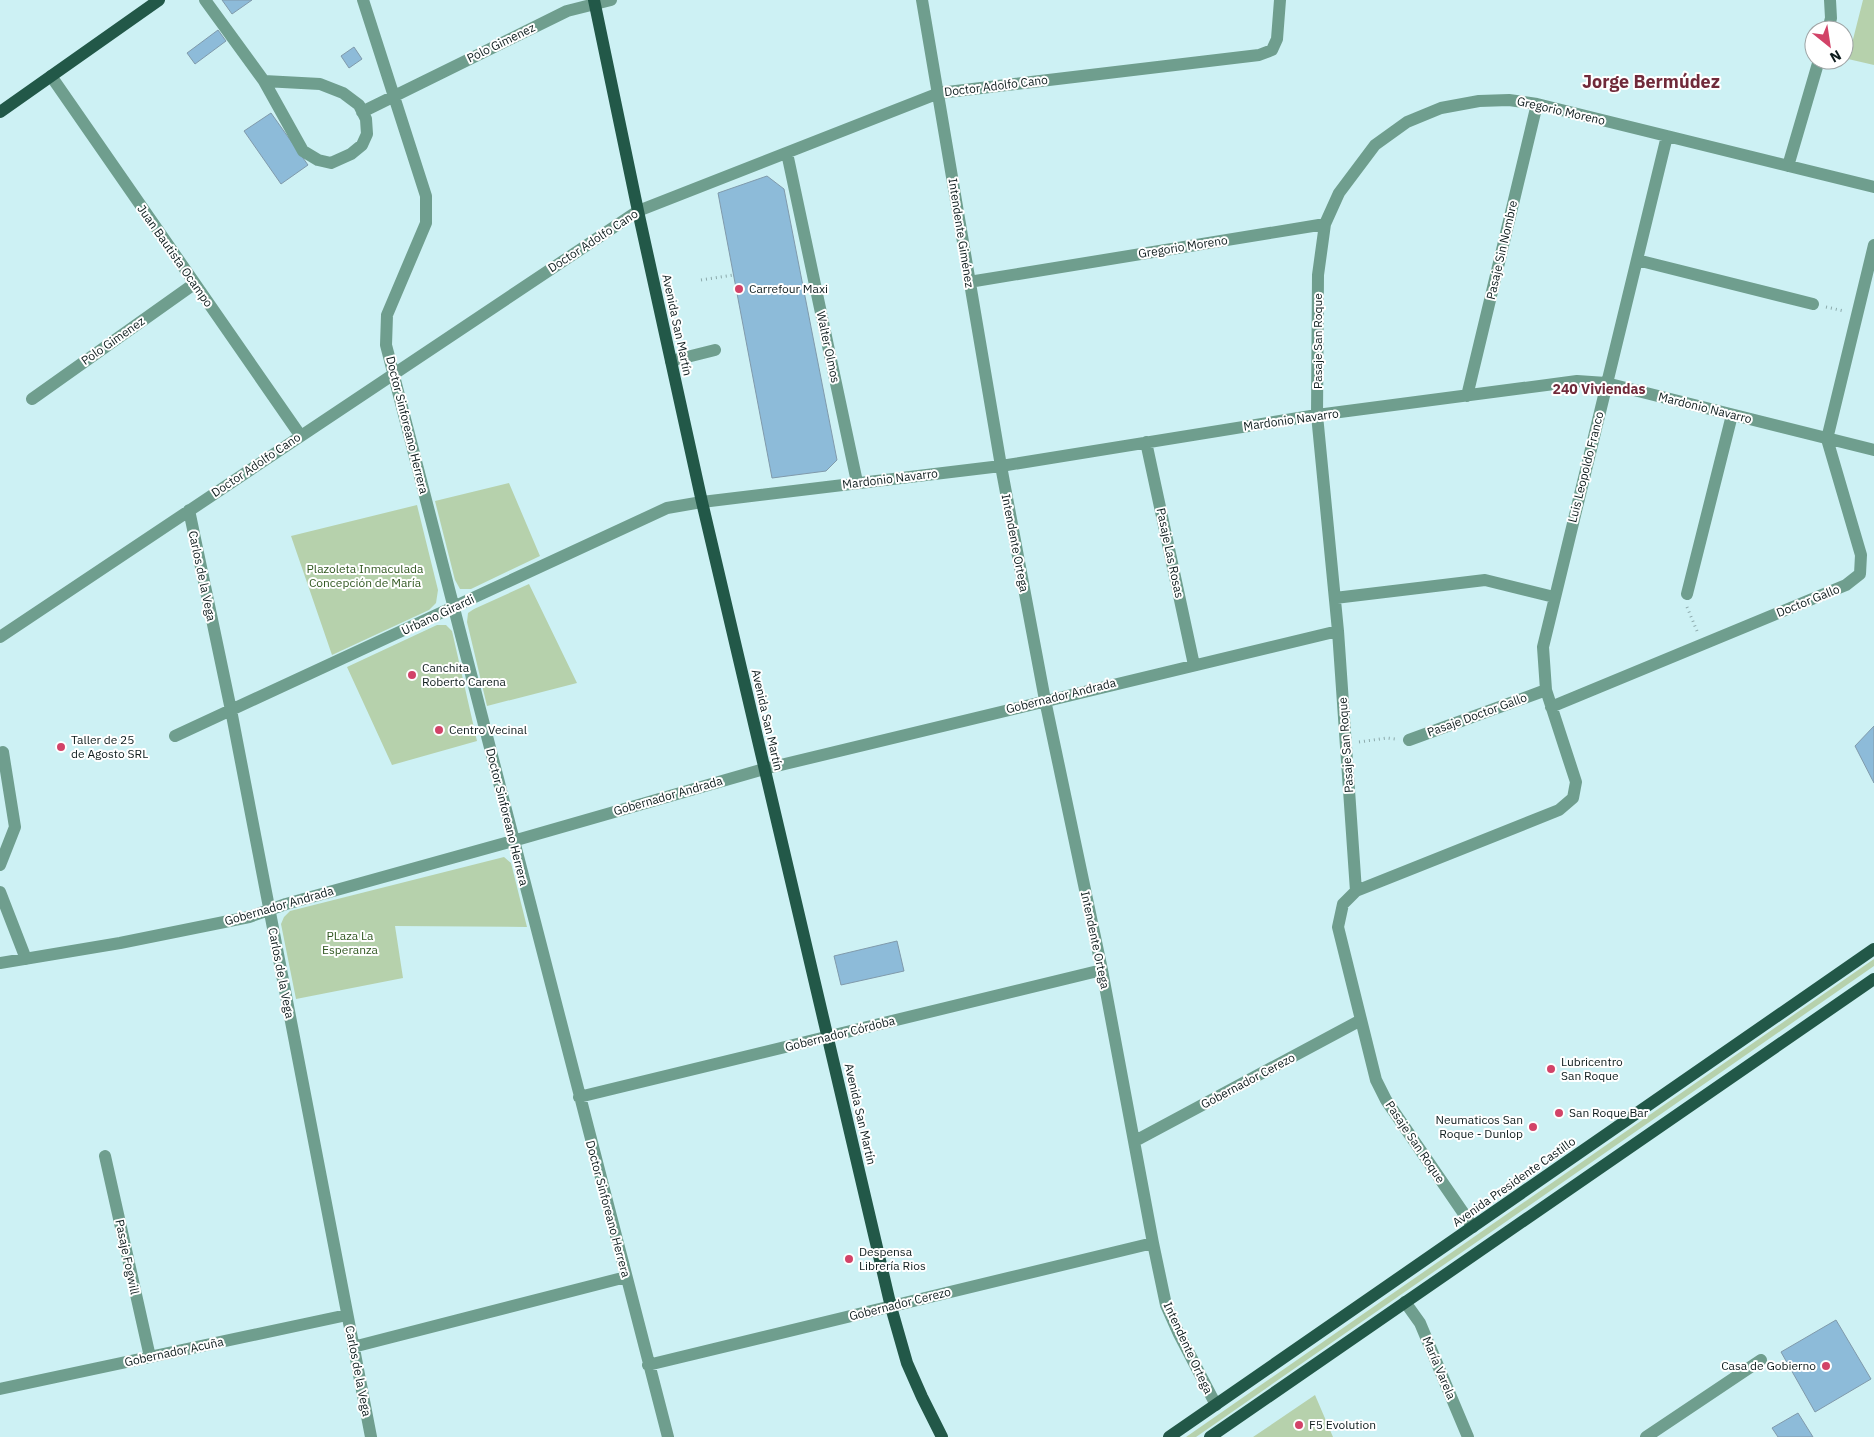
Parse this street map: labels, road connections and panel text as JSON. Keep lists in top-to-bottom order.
{
  "streets": {
    "main road": ["Avenida San Martín", "Avenida Presidente Castillo"],
    "street": [
      "Polo Gimenez",
      "Doctor Adolfo Cano",
      "Gregorio Moreno",
      "Intendente Giménez",
      "Pasaje Sin Nombre",
      "Juan Bautista Ocampo",
      "Pasaje San Roque",
      "Walter Olmos",
      "Mardonio Navarro",
      "Doctor Sinforeano Herrera",
      "Luis Leopoldo Franco",
      "Intendente Ortega",
      "Pasaje Las Rosas",
      "Carlos de la Vega",
      "Doctor Gallo",
      "Urbano Girardi",
      "Gobernador Andrada",
      "Pasaje Doctor Gallo",
      "Gobernador Córdoba",
      "Gobernador Cerezo",
      "Pasaje Fogwill",
      "Gobernador Acuña",
      "María Varela"
    ]
  },
  "crossings": [
    ["Polo Gimenez", "Juan Bautista Ocampo"],
    ["Polo Gimenez", "Avenida San Martín"],
    ["Polo Gimenez", "Doctor Sinforeano Herrera"],
    ["Doctor Adolfo Cano", "Intendente Giménez"],
    ["Doctor Adolfo Cano", "Juan Bautista Ocampo"],
    ["Doctor Adolfo Cano", "Avenida San Martín"],
    ["Doctor Adolfo Cano", "Walter Olmos"],
    ["Doctor Adolfo Cano", "Doctor Sinforeano Herrera"],
    ["Doctor Adolfo Cano", "Carlos de la Vega"],
    ["Gregorio Moreno", "Intendente Giménez"],
    ["Gregorio Moreno", "Pasaje Sin Nombre"],
    ["Gregorio Moreno", "Pasaje San Roque"],
    ["Gregorio Moreno", "Luis Leopoldo Franco"],
    ["Intendente Giménez", "Mardonio Navarro"],
    ["Intendente Giménez", "Intendente Ortega"],
    ["Pasaje Sin Nombre", "Mardonio Navarro"],
    ["Avenida San Martín", "Mardonio Navarro"],
    ["Avenida San Martín", "Urbano Girardi"],
    ["Avenida San Martín", "Gobernador Andrada"],
    ["Avenida San Martín", "Gobernador Córdoba"],
    ["Avenida San Martín", "Gobernador Cerezo"],
    ["Pasaje San Roque", "Mardonio Navarro"],
    ["Pasaje San Roque", "Luis Leopoldo Franco"],
    ["Pasaje San Roque", "Gobernador Andrada"],
    ["Pasaje San Roque", "Gobernador Cerezo"],
    ["Pasaje San Roque", "Avenida Presidente Castillo"],
    ["Walter Olmos", "Mardonio Navarro"],
    ["Mardonio Navarro", "Luis Leopoldo Franco"],
    ["Mardonio Navarro", "Intendente Ortega"],
    ["Mardonio Navarro", "Pasaje Las Rosas"],
    ["Mardonio Navarro", "Doctor Gallo"],
    ["Mardonio Navarro", "Urbano Girardi"],
    ["Doctor Sinforeano Herrera", "Urbano Girardi"],
    ["Doctor Sinforeano Herrera", "Gobernador Andrada"],
    ["Doctor Sinforeano Herrera", "Gobernador Córdoba"],
    ["Doctor Sinforeano Herrera", "Gobernador Cerezo"],
    ["Luis Leopoldo Franco", "Doctor Gallo"],
    ["Luis Leopoldo Franco", "Pasaje Doctor Gallo"],
    ["Intendente Ortega", "Gobernador Andrada"],
    ["Intendente Ortega", "Gobernador Córdoba"],
    ["Intendente Ortega", "Gobernador Cerezo"],
    ["Intendente Ortega", "Avenida Presidente Castillo"],
    ["Pasaje Las Rosas", "Gobernador Andrada"],
    ["Carlos de la Vega", "Urbano Girardi"],
    ["Carlos de la Vega", "Gobernador Andrada"],
    ["Carlos de la Vega", "Gobernador Acuña"],
    ["Pasaje Fogwill", "Gobernador Acuña"]
  ],
  "districts": ["Jorge Bermúdez", "240 Viviendas"],
  "parks": ["Plazoleta Inmaculada Concepción de María", "PLaza La Esperanza"],
  "places": [
    "Carrefour Maxi",
    "Canchita Roberto Carena",
    "Centro Vecinal",
    "Taller de 25 de Agosto SRL",
    "Lubricentro San Roque",
    "San Roque Bar",
    "Neumaticos San Roque - Dunlop",
    "Despensa Librería Rios",
    "Casa de Gobierno",
    "F5 Evolution"
  ],
  "north": "bottom right"
}
